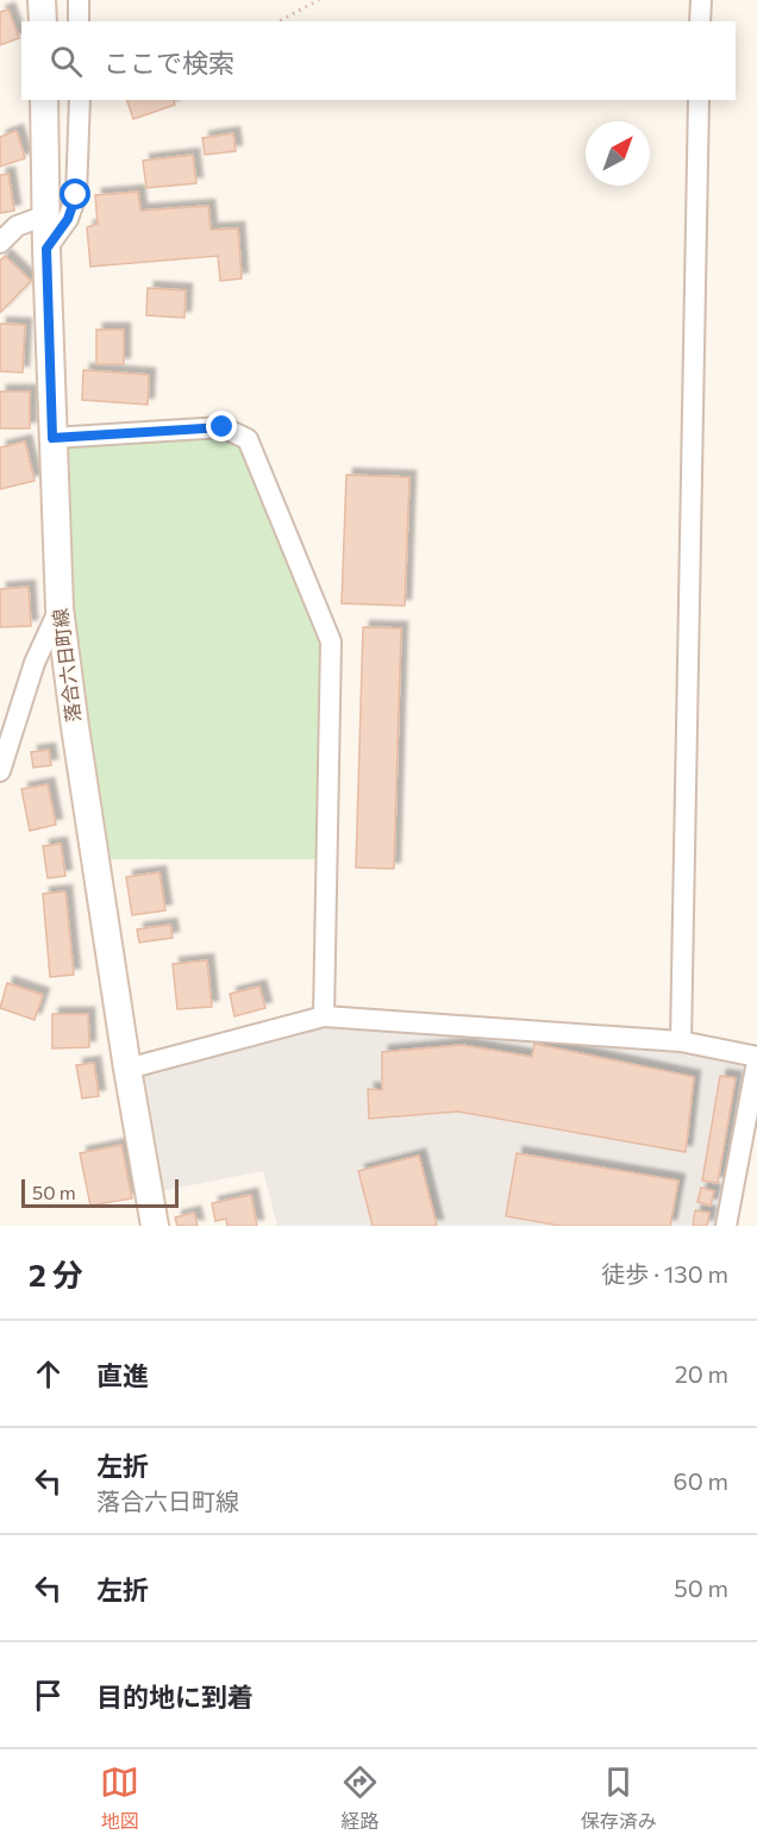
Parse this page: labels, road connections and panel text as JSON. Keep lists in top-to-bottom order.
{
  "streets": {
    "main road": ["落合六日町線"]
  },
  "scale_bar": "50 m",
  "north": "top right",
  "page": {
    "search": "ここで検索",
    "scale": "50 m",
    "heading": ["2 分", "徒歩 · 130 m"],
    "list": [
      ["直進", "20 m"],
      ["左折", "落合六日町線", "60 m"],
      ["左折", "50 m"],
      "目的地に到着"
    ],
    "nav": ["地図", "経路", "保存済み"]
  }
}
